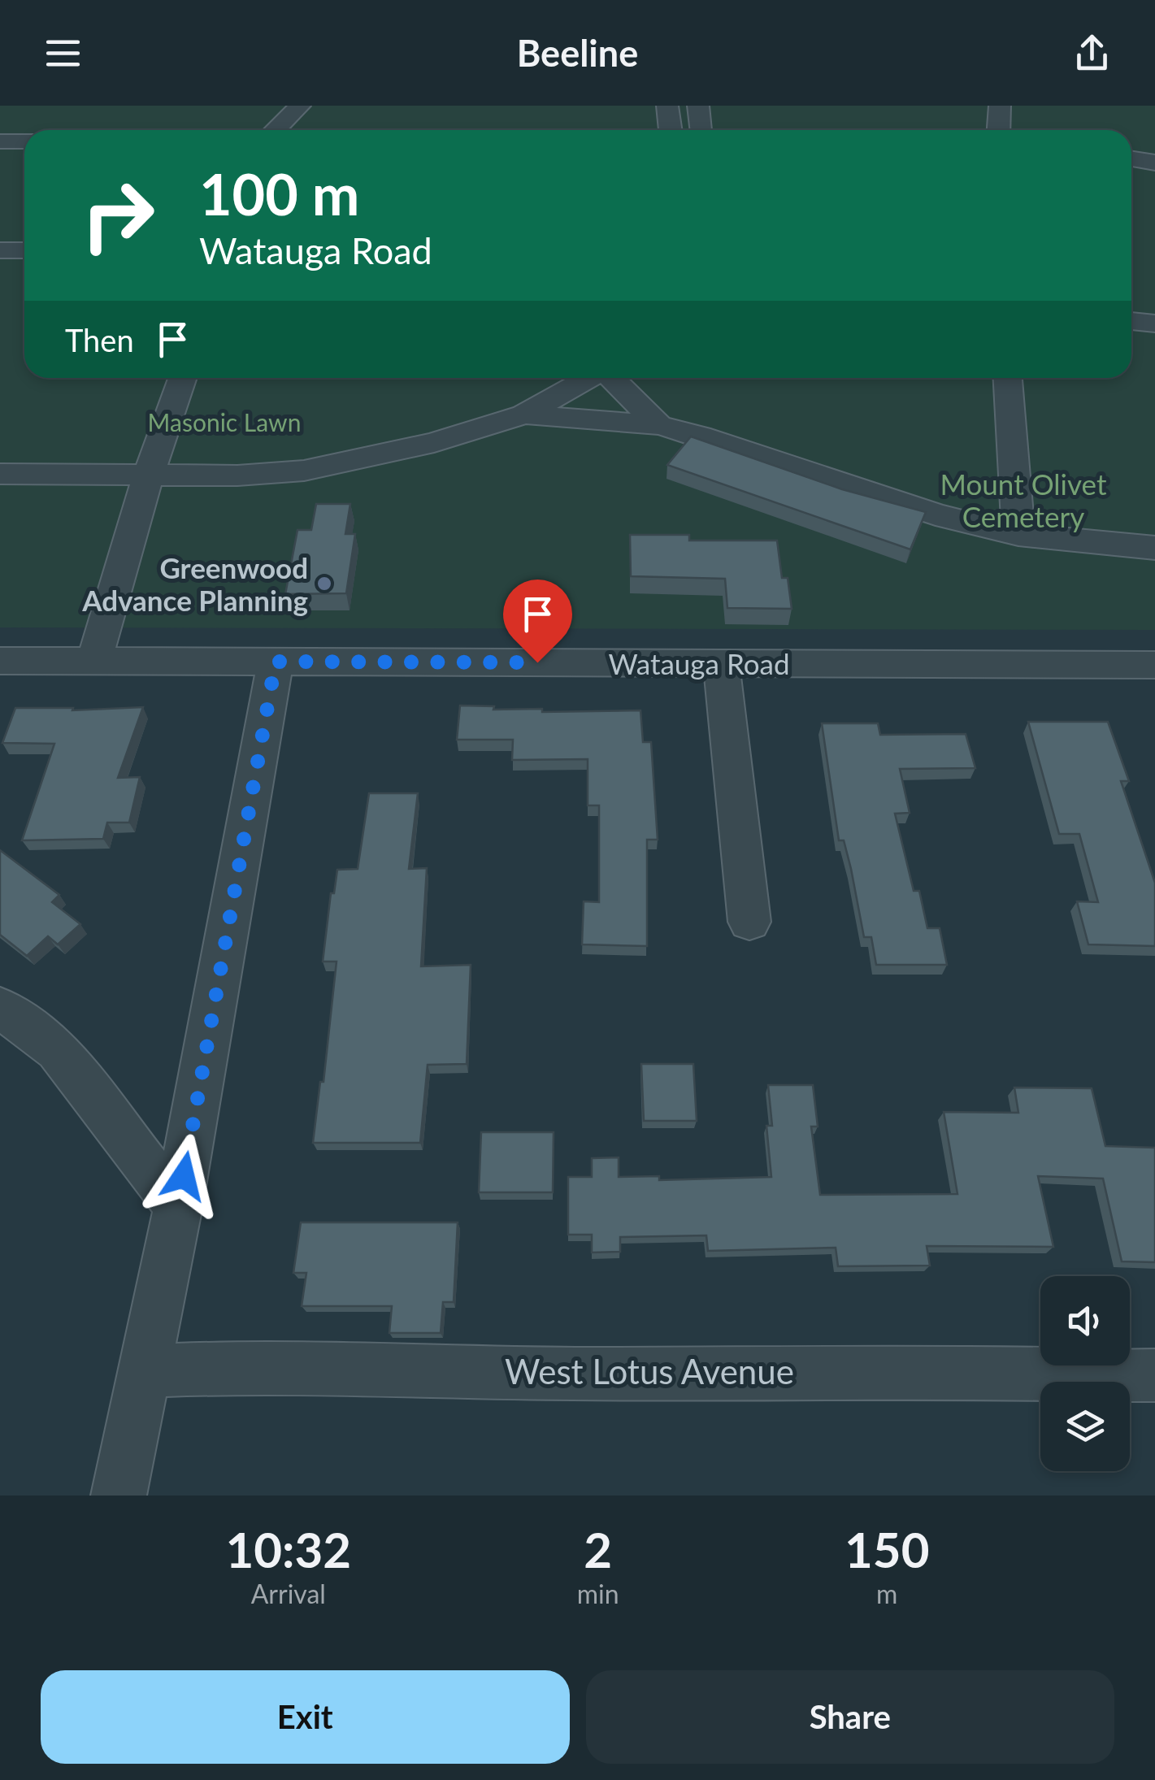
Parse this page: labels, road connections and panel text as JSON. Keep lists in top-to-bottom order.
{
  "streets": {
    "street": ["Watauga Road", "West Lotus Avenue"]
  },
  "parks": ["Masonic Lawn", "Mount Olivet Cemetery"],
  "places": ["Greenwood Advance Planning"],
  "page": {
    "header": "Beeline",
    "turn": ["100 m", "Watauga Road"],
    "then": "Then",
    "eta": [
      "10:32",
      "Arrival",
      "2",
      "min",
      "150",
      "m"
    ],
    "buttons": ["Exit", "Share"]
  }
}
